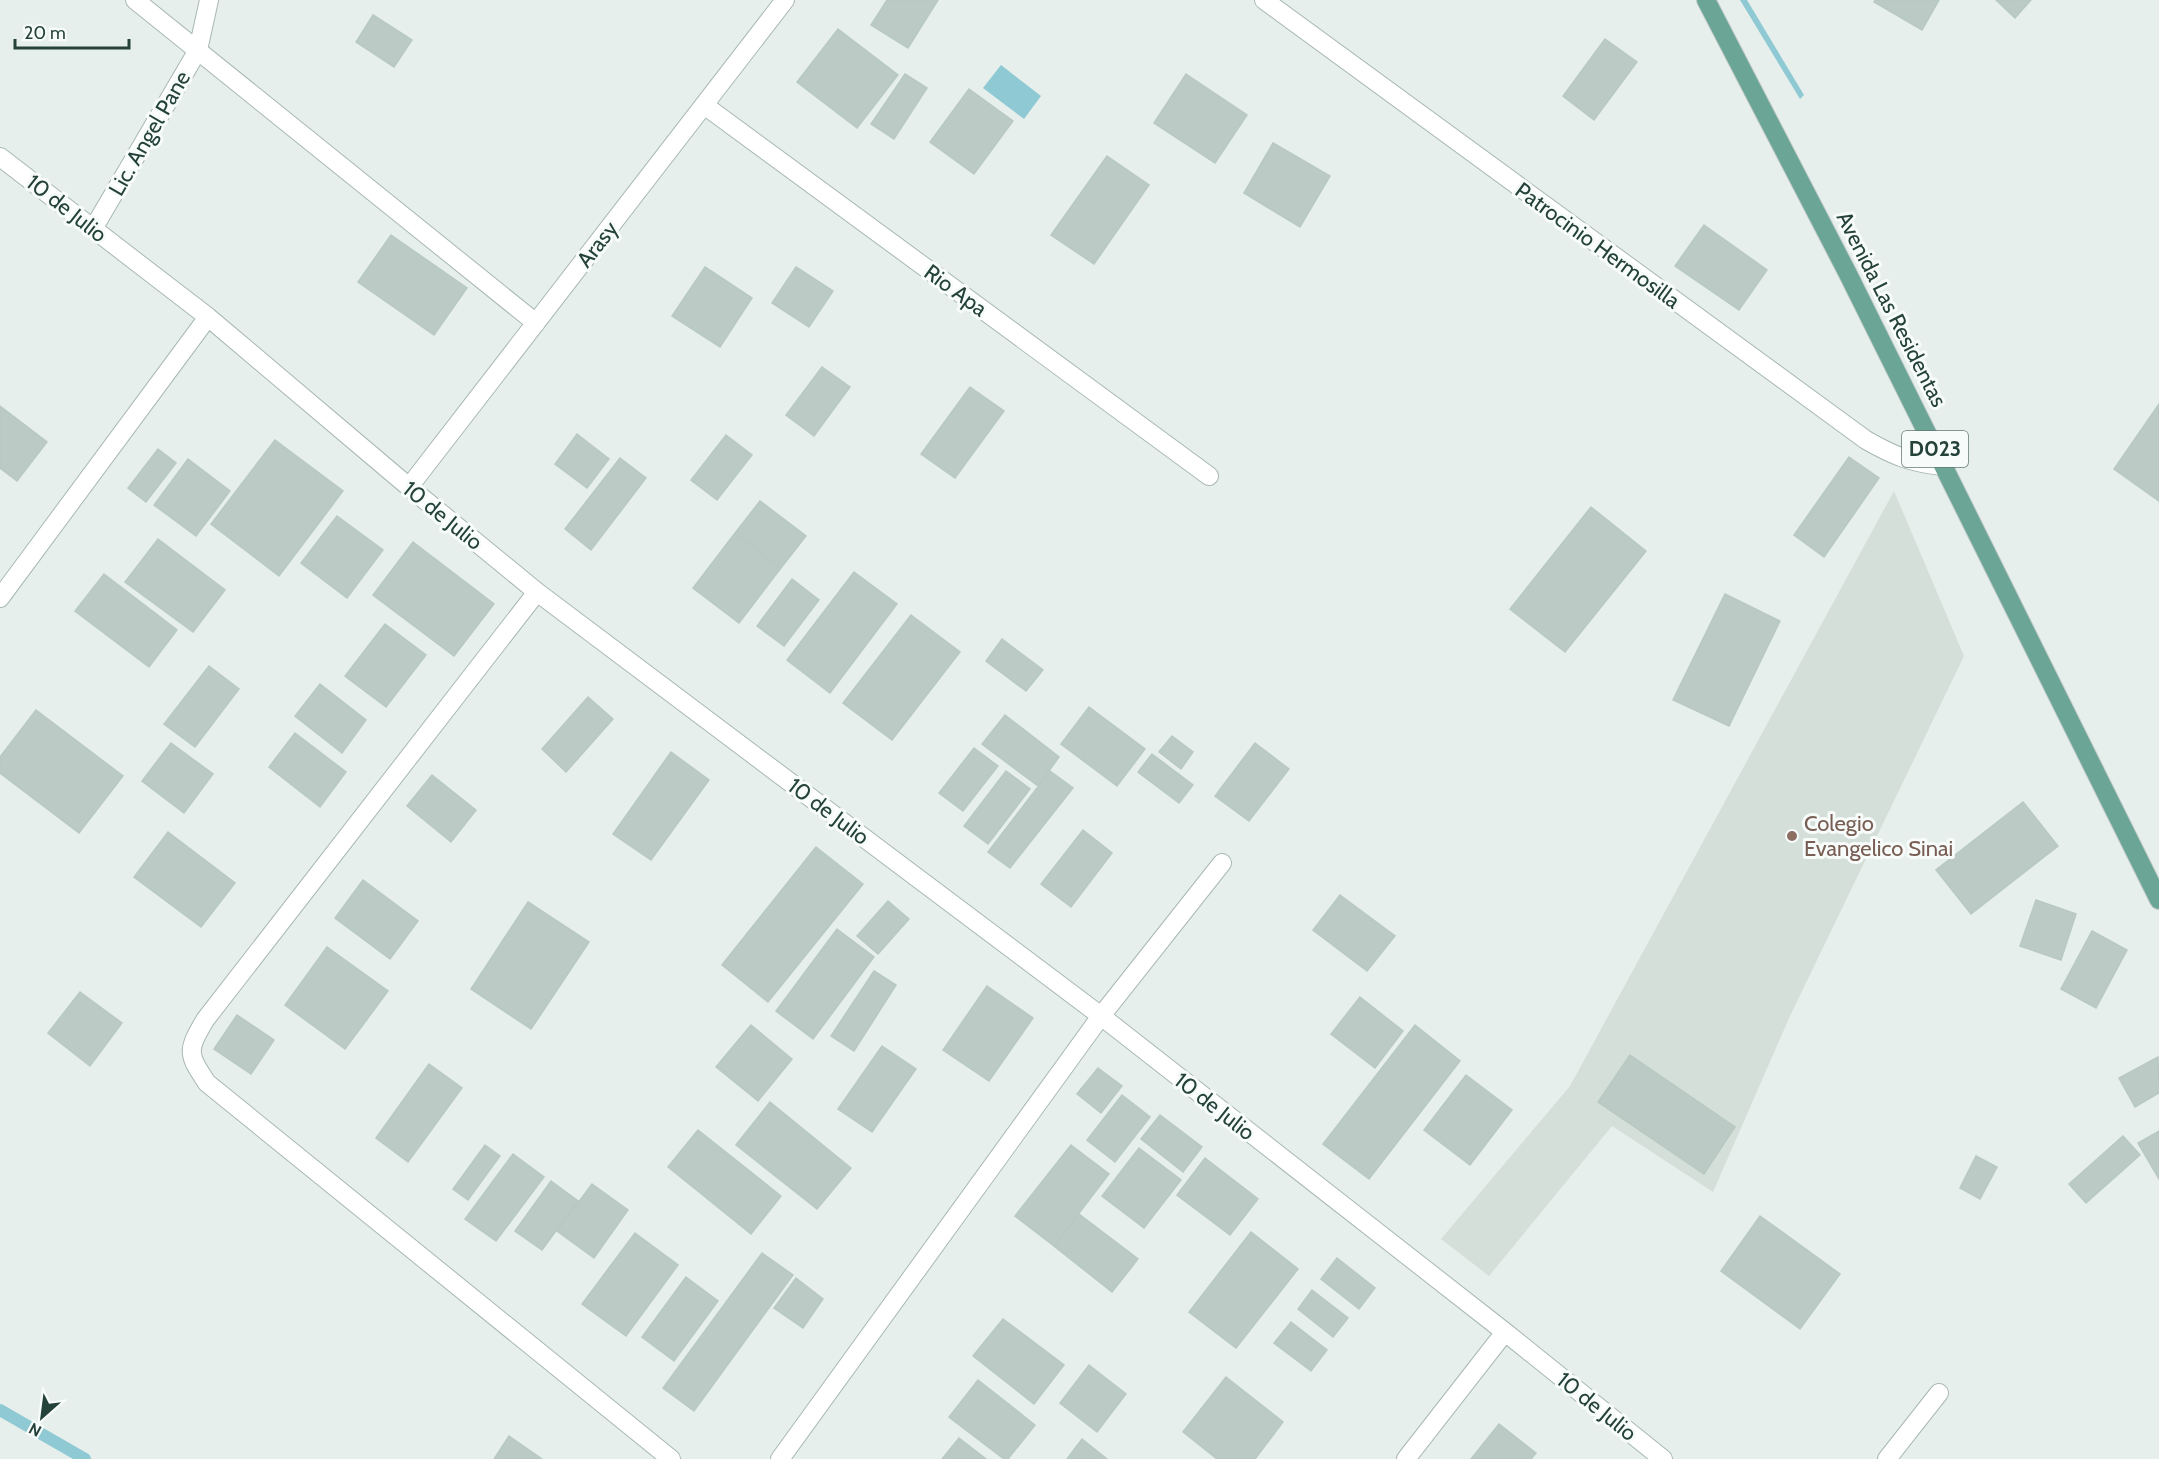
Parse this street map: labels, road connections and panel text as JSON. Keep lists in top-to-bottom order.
{
  "streets": {
    "main road": ["Avenida Las Residentas", "D023"],
    "street": [
      "Lic. Angel Pane",
      "10 de Julio",
      "Arasy",
      "Patrocinio Hermosilla",
      "Rio Apa"
    ]
  },
  "crossings": [
    ["Lic. Angel Pane", "10 de Julio"],
    ["10 de Julio", "Arasy"],
    ["Arasy", "Rio Apa"],
    ["Patrocinio Hermosilla", "Avenida Las Residentas"]
  ],
  "places": ["Colegio Evangelico Sinai"],
  "scale_bar": "20 m",
  "north": "bottom left"
}
